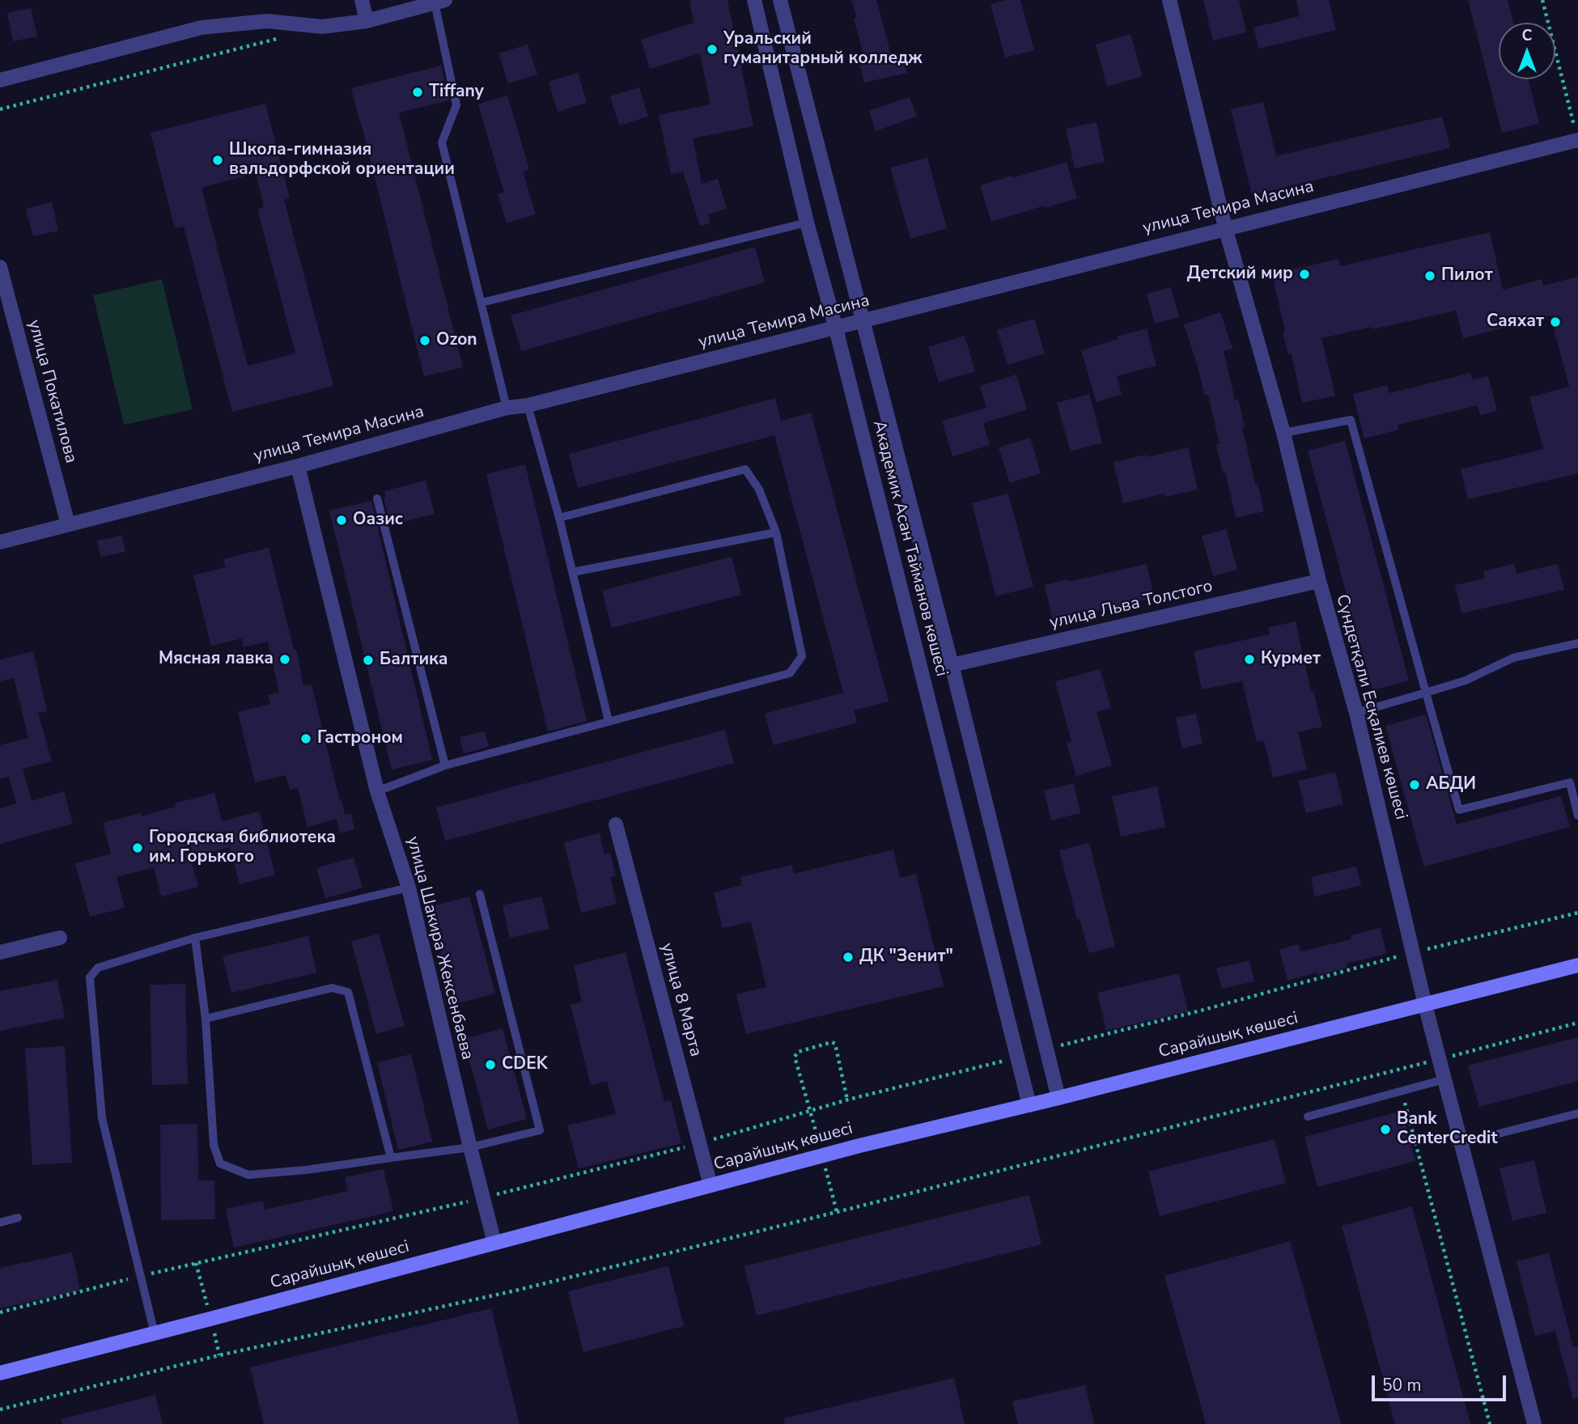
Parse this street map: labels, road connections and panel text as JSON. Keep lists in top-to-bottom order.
{
  "streets": {
    "street": [
      "улица Темира Масина",
      "улица Покатилова",
      "Академик Асан Тайманов көшесі",
      "улица Льва Толстого",
      "Сүндетқали Есқалиев көшесі",
      "улица Шакира Жексенбаева",
      "улица 8 Марта",
      "Сарайшық көшесі"
    ]
  },
  "crossings": [
    ["улица Темира Масина", "улица Покатилова"],
    ["улица Темира Масина", "Академик Асан Тайманов көшесі"],
    ["улица Темира Масина", "Сүндетқали Есқалиев көшесі"],
    ["улица Темира Масина", "улица Шакира Жексенбаева"],
    ["Академик Асан Тайманов көшесі", "улица Льва Толстого"],
    ["Академик Асан Тайманов көшесі", "Сарайшық көшесі"],
    ["улица Льва Толстого", "Сүндетқали Есқалиев көшесі"],
    ["Сүндетқали Есқалиев көшесі", "Сарайшық көшесі"],
    ["улица Шакира Жексенбаева", "Сарайшық көшесі"],
    ["улица 8 Марта", "Сарайшық көшесі"]
  ],
  "places": [
    "Уральский гуманитарный колледж",
    "Tiffany",
    "Школа-гимназия вальдорфской ориентации",
    "Детский мир",
    "Пилот",
    "Саяхат",
    "Ozon",
    "Оазис",
    "Мясная лавка",
    "Курмет",
    "Балтика",
    "Гастроном",
    "АБДИ",
    "Городская библиотека им. Горького",
    "ДК \"Зенит\"",
    "CDEK",
    "Bank CenterCredit"
  ],
  "scale_bar": "50 m",
  "north": "top"
}
